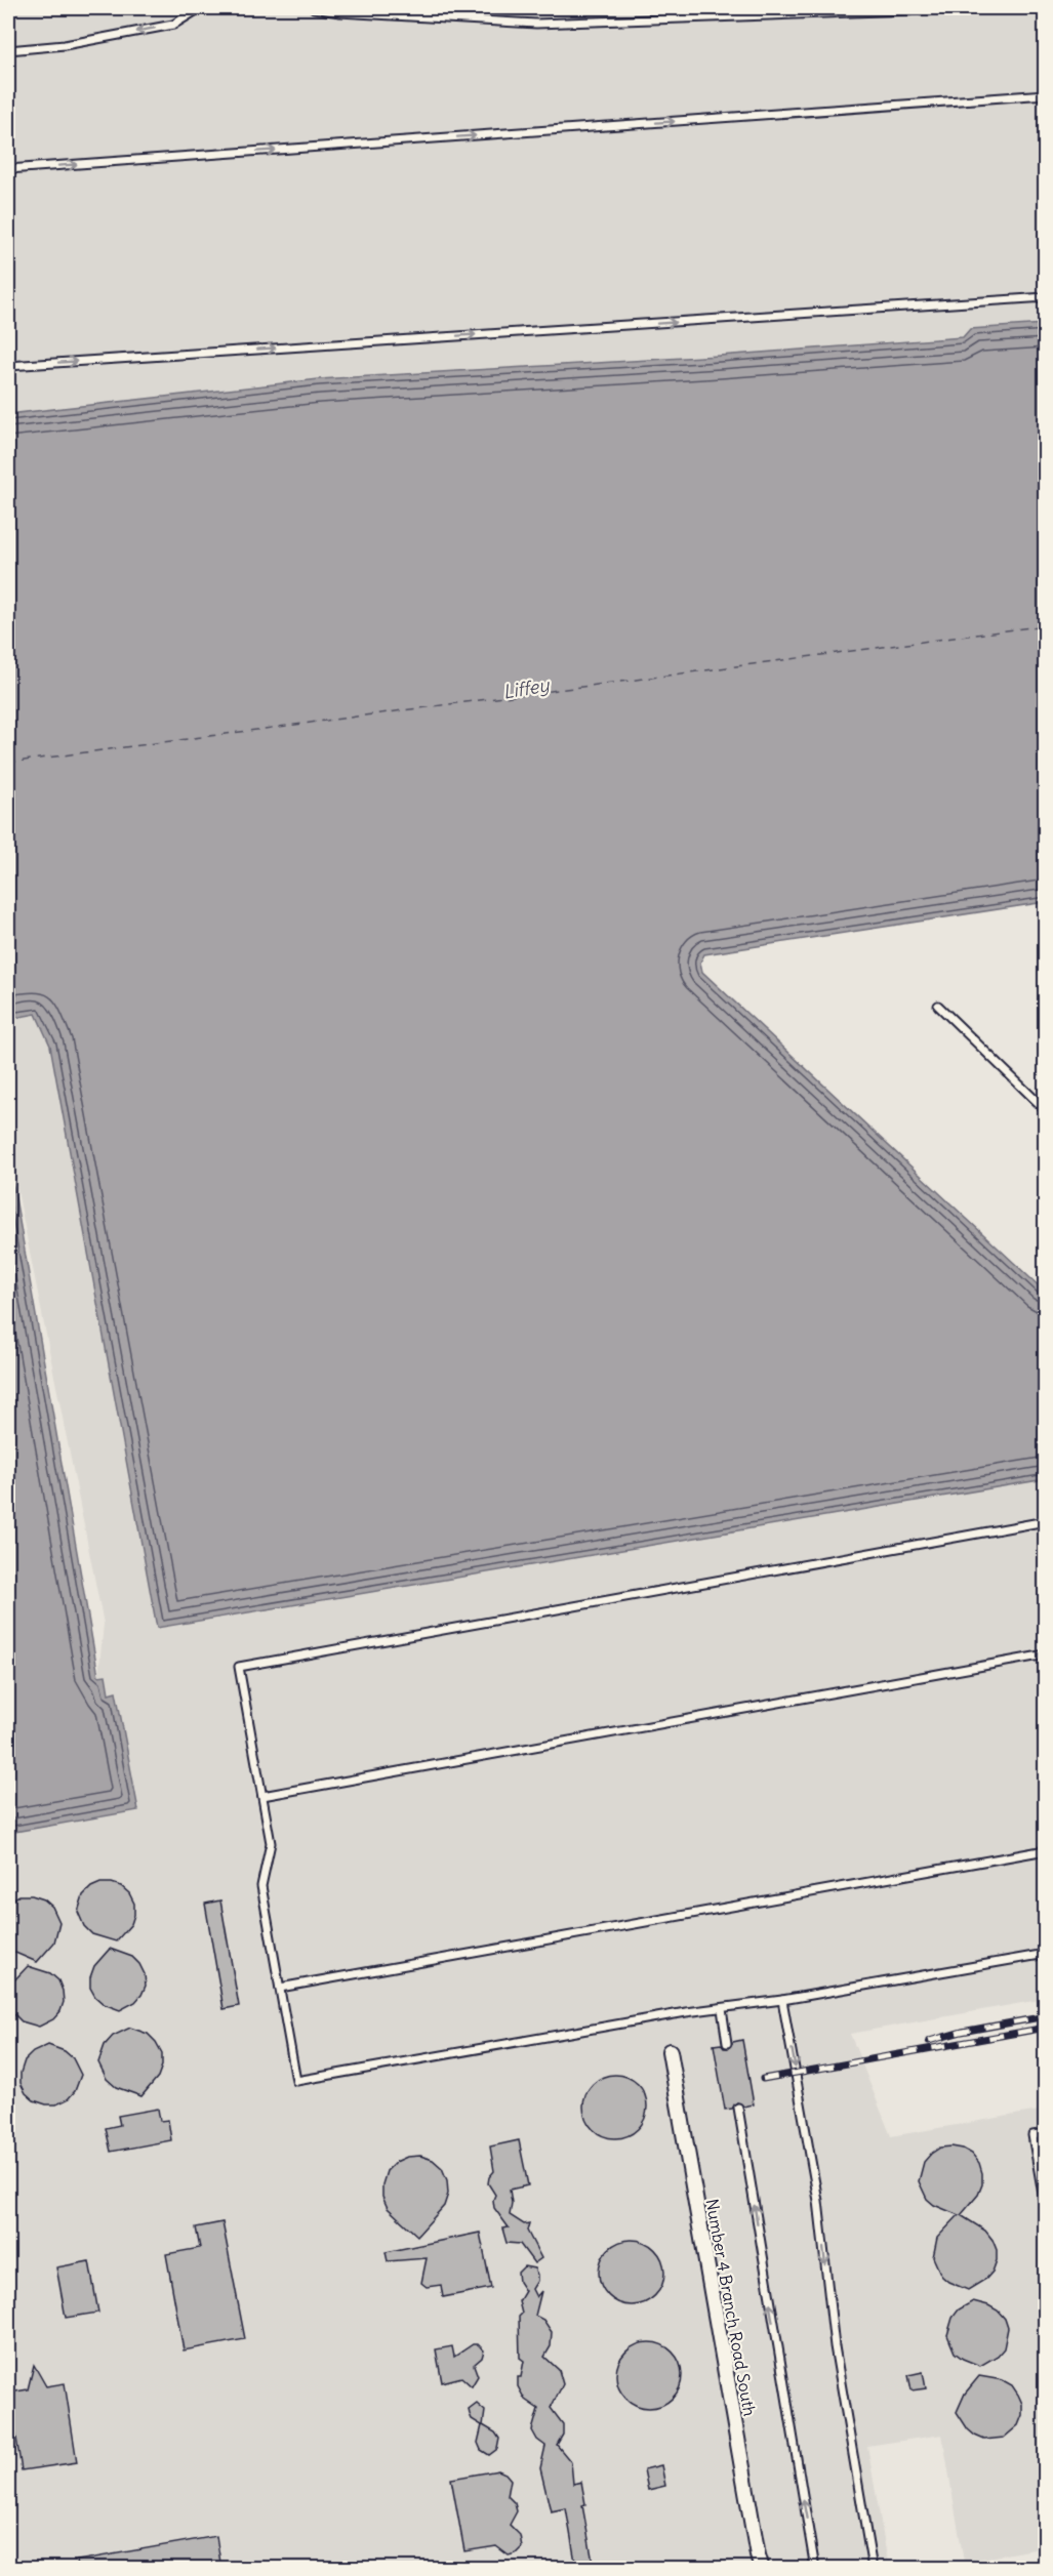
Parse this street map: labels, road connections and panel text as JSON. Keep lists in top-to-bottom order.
{
  "streets": {
    "street": ["Number 4 Branch Road South"]
  },
  "water": ["Liffey"]
}
